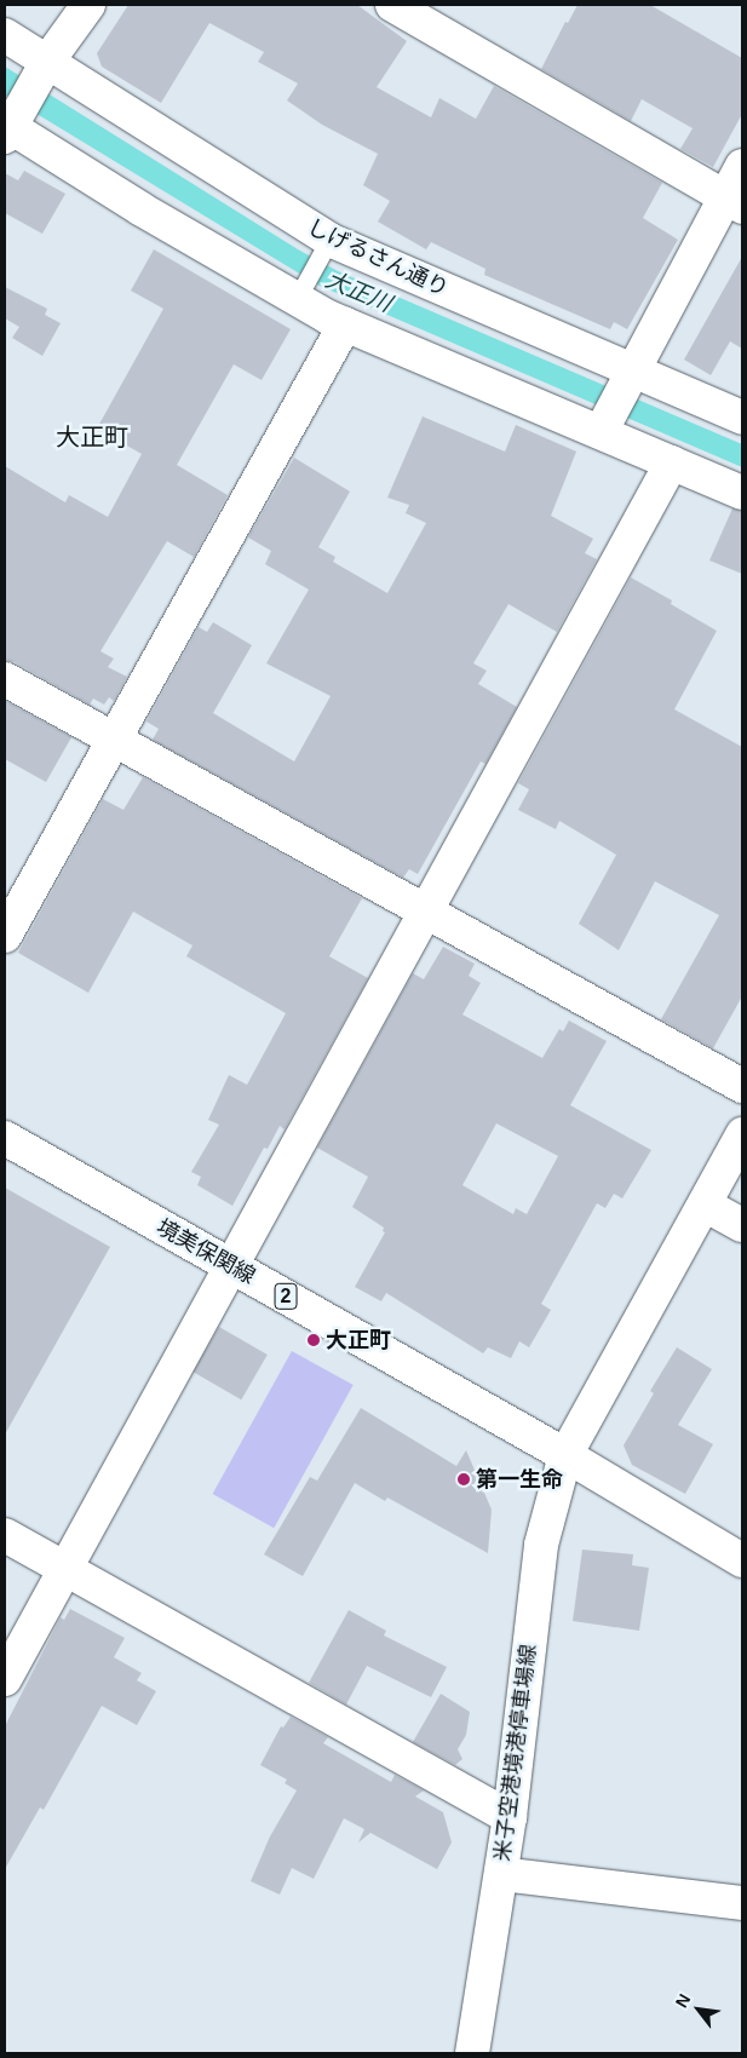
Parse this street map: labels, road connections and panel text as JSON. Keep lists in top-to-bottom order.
{
  "streets": {
    "street": [
      "しげるさん通り",
      "境美保関線",
      "2",
      "米子空港境港停車場線"
    ]
  },
  "crossings": [
    ["境美保関線", "米子空港境港停車場線"]
  ],
  "districts": ["大正町"],
  "water": ["大正川"],
  "places": ["大正町", "第一生命"],
  "north": "top left"
}
